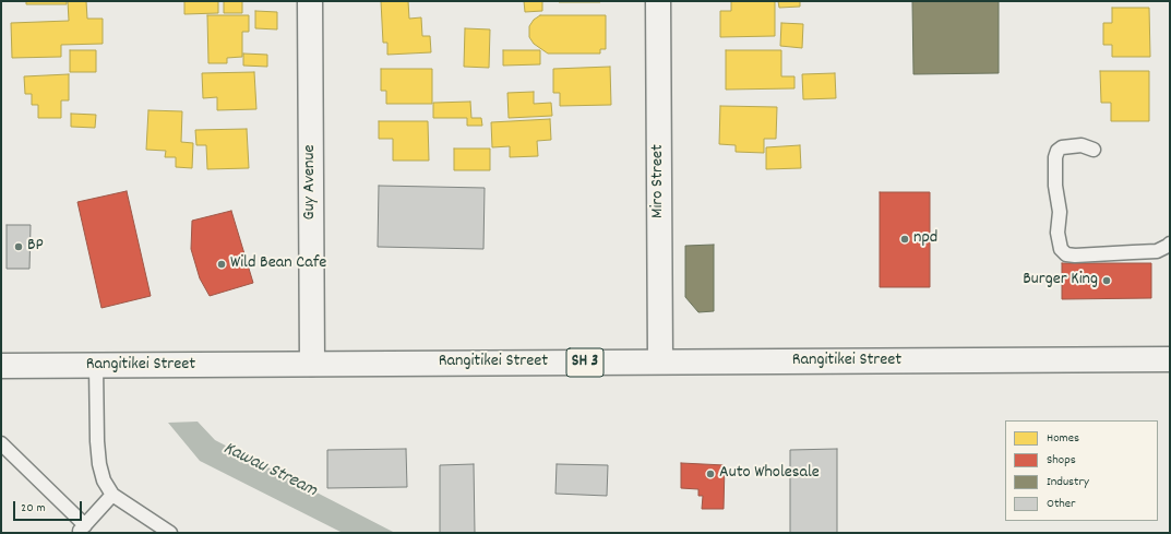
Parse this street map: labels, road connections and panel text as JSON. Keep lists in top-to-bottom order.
{
  "streets": {
    "main road": [
      "Miro Street",
      "Guy Avenue",
      "Rangitikei Street",
      "SH 3"
    ]
  },
  "crossings": [
    ["Miro Street", "Rangitikei Street"],
    ["Guy Avenue", "Rangitikei Street"]
  ],
  "water": ["Kawau Stream"],
  "places": [
    "npd",
    "BP",
    "Wild Bean Cafe",
    "Burger King",
    "Auto Wholesale"
  ],
  "legend": [
    "Homes",
    "Shops",
    "Industry",
    "Other"
  ],
  "scale_bar": "20 m"
}
